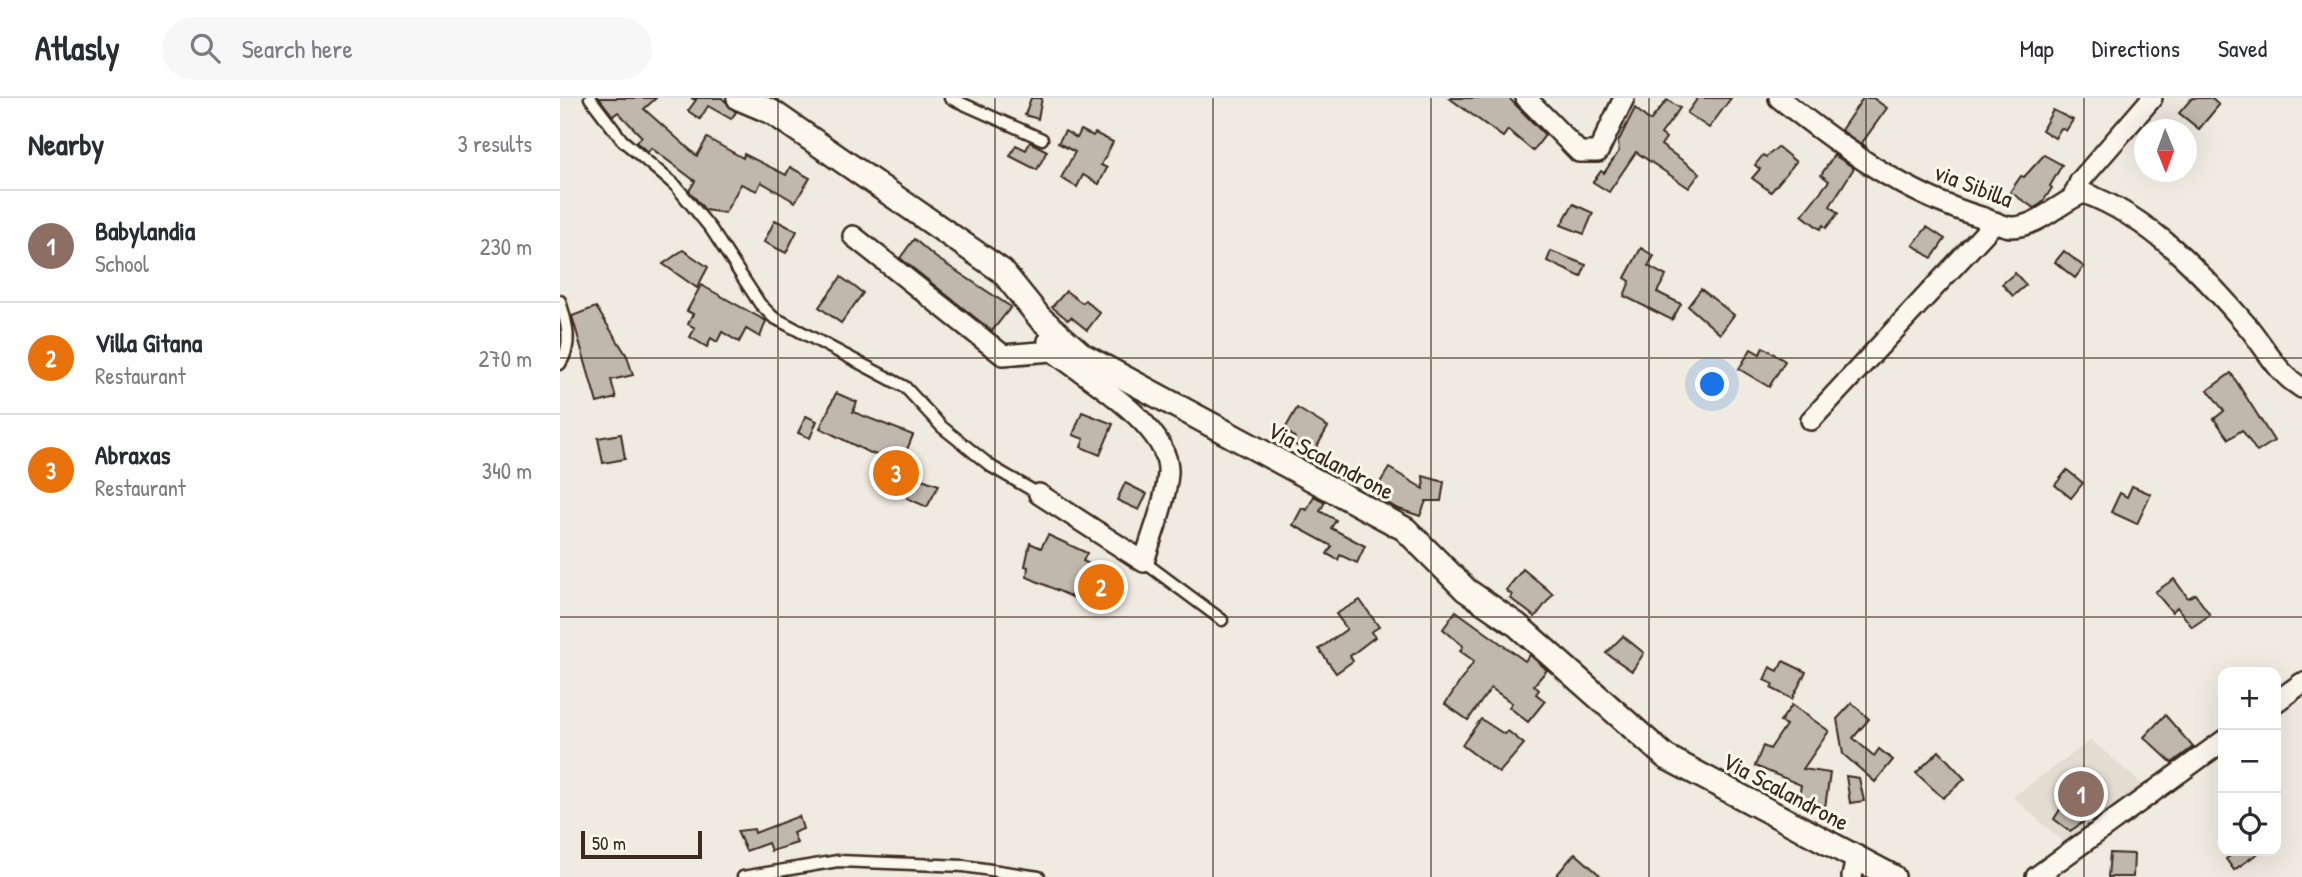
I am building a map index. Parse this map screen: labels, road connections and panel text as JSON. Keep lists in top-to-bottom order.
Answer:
{
  "streets": {
    "street": ["via Sibilla", "Via Scalandrone"]
  },
  "scale_bar": "50 m",
  "north": "bottom",
  "page": {
    "header": "Atlasly",
    "search": "Search here",
    "nav": ["Map", "Directions", "Saved"],
    "heading": ["Nearby", "3 results"],
    "list": [
      {
        "mark": "1",
        "name": "Babylandia",
        "note": "School",
        "value": "230 m"
      },
      {
        "mark": "2",
        "name": "Villa Gitana",
        "note": "Restaurant",
        "value": "270 m"
      },
      {
        "mark": "3",
        "name": "Abraxas",
        "note": "Restaurant",
        "value": "340 m"
      }
    ],
    "pins": ["3", "2", "1"],
    "map_buttons": ["+", "−"],
    "scale": "50 m"
  }
}
